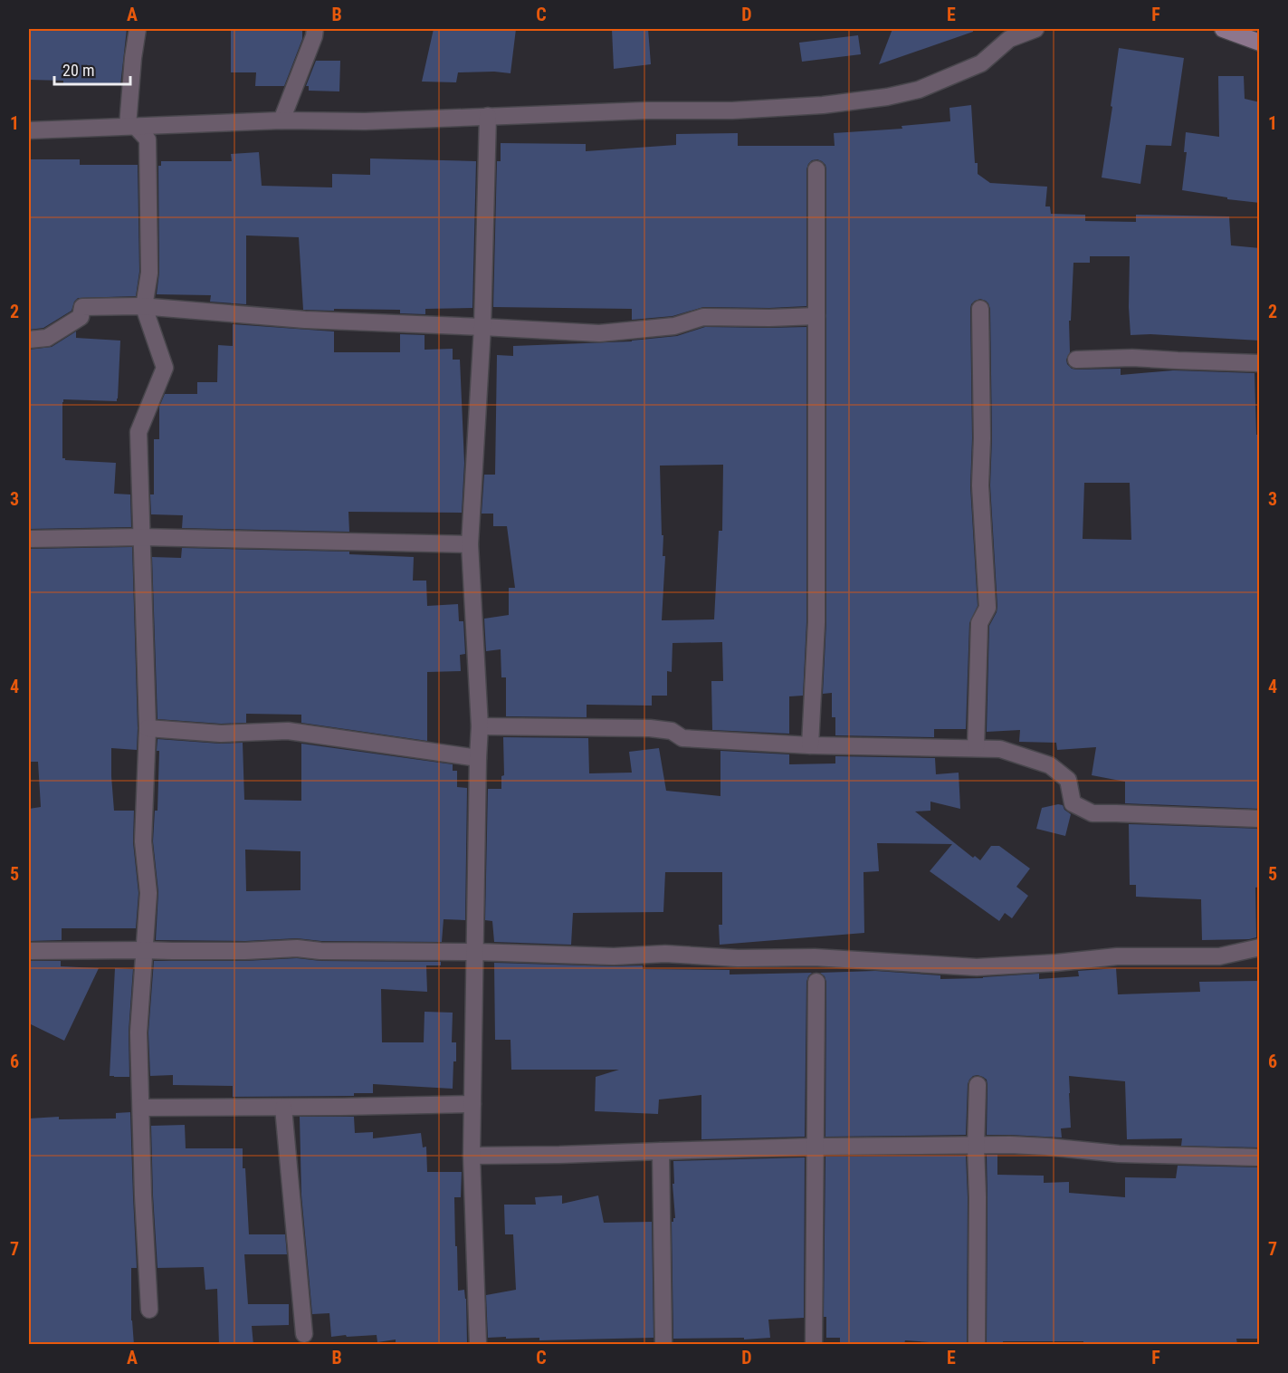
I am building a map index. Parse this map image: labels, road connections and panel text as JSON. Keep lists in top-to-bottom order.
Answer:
{
  "scale_bar": "20 m",
  "grid": {
    "columns": [
      "A",
      "B",
      "C",
      "D",
      "E",
      "F"
    ],
    "rows": [
      "1",
      "2",
      "3",
      "4",
      "5",
      "6",
      "7"
    ]
  }
}
